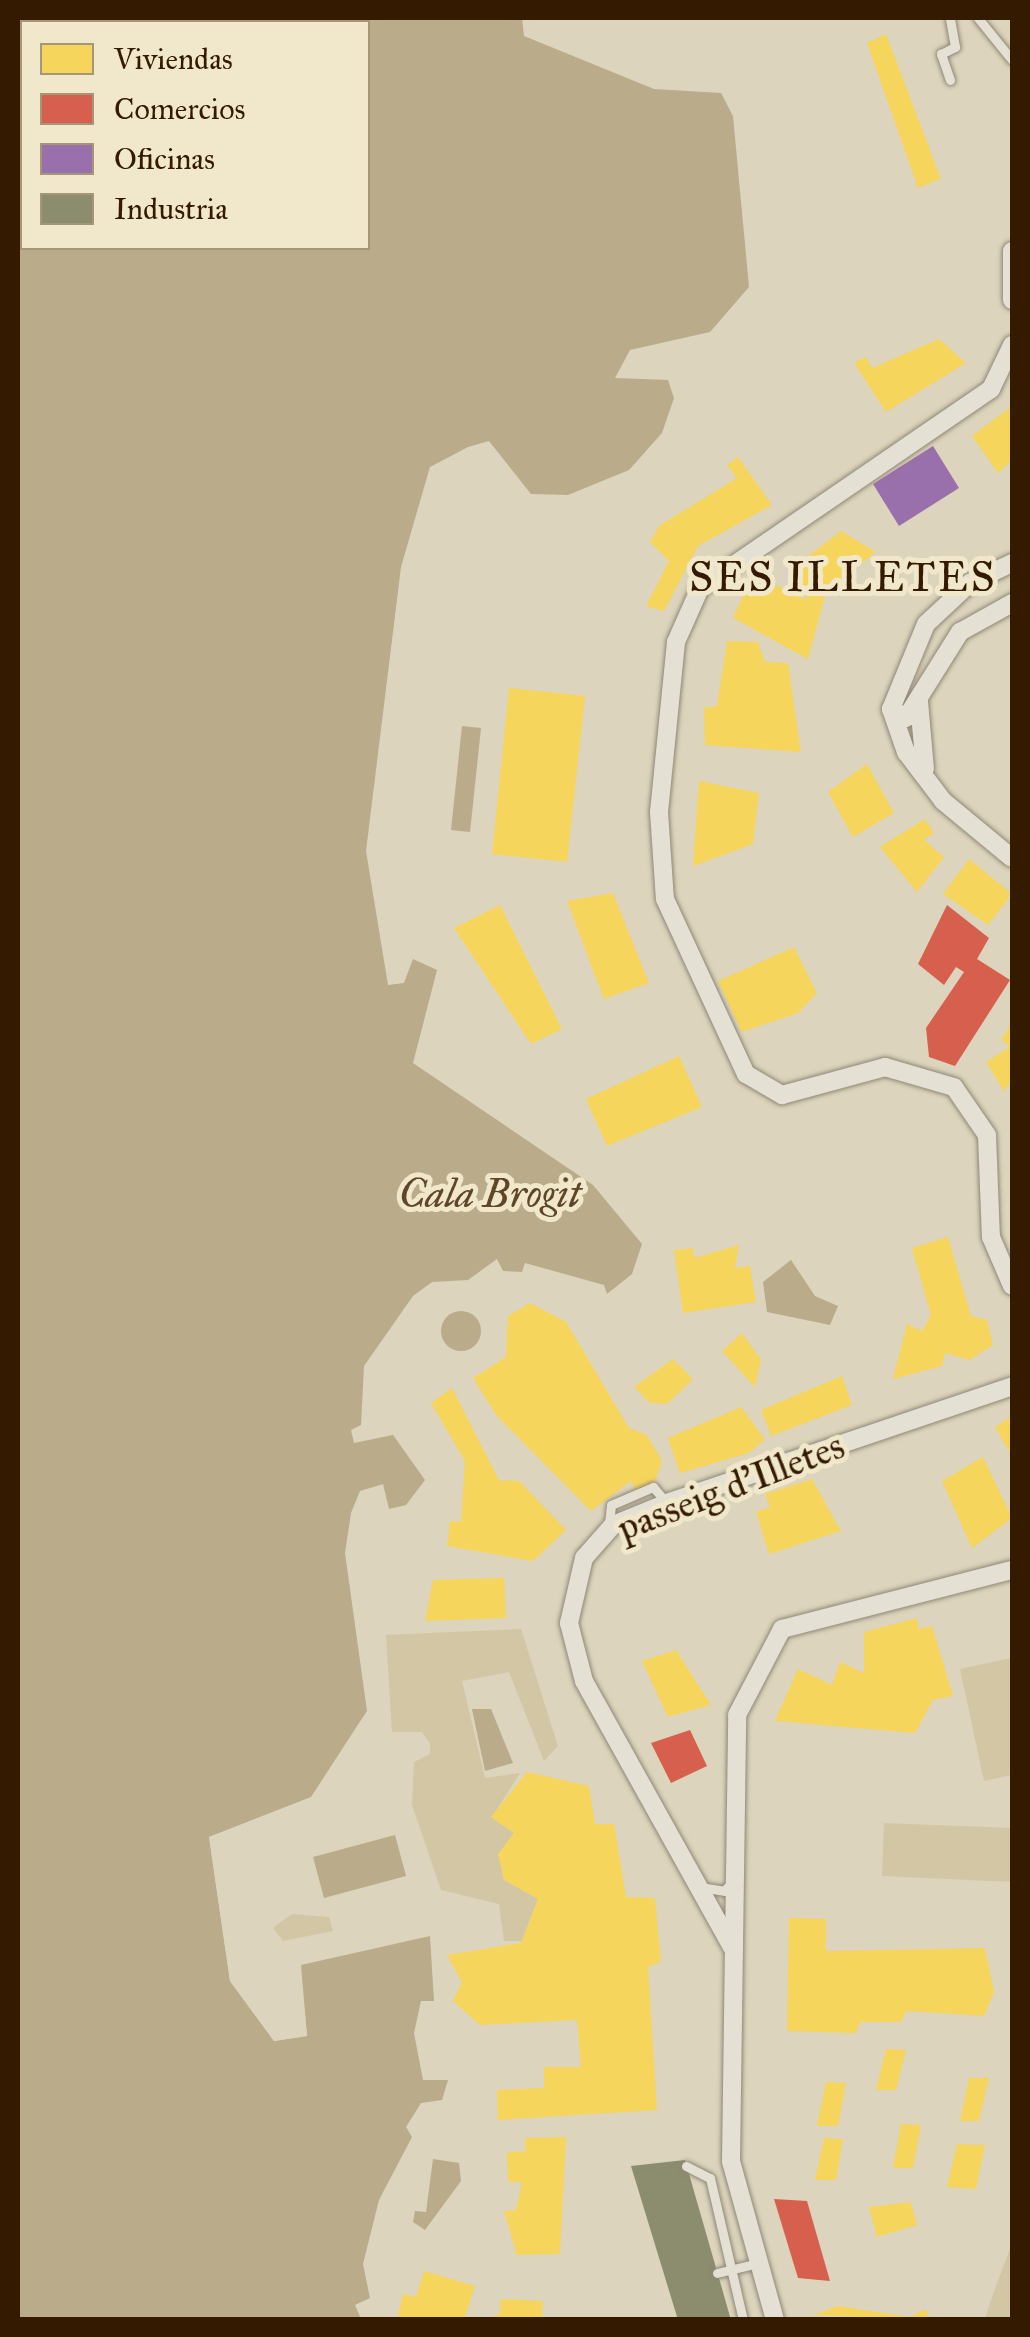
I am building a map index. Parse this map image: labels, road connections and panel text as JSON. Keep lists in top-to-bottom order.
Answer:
{
  "streets": {
    "street": ["passeig d'Illetes"]
  },
  "districts": ["SES ILLETES"],
  "water": ["Cala Brogit"],
  "legend": [
    "Viviendas",
    "Comercios",
    "Oficinas",
    "Industria"
  ]
}
